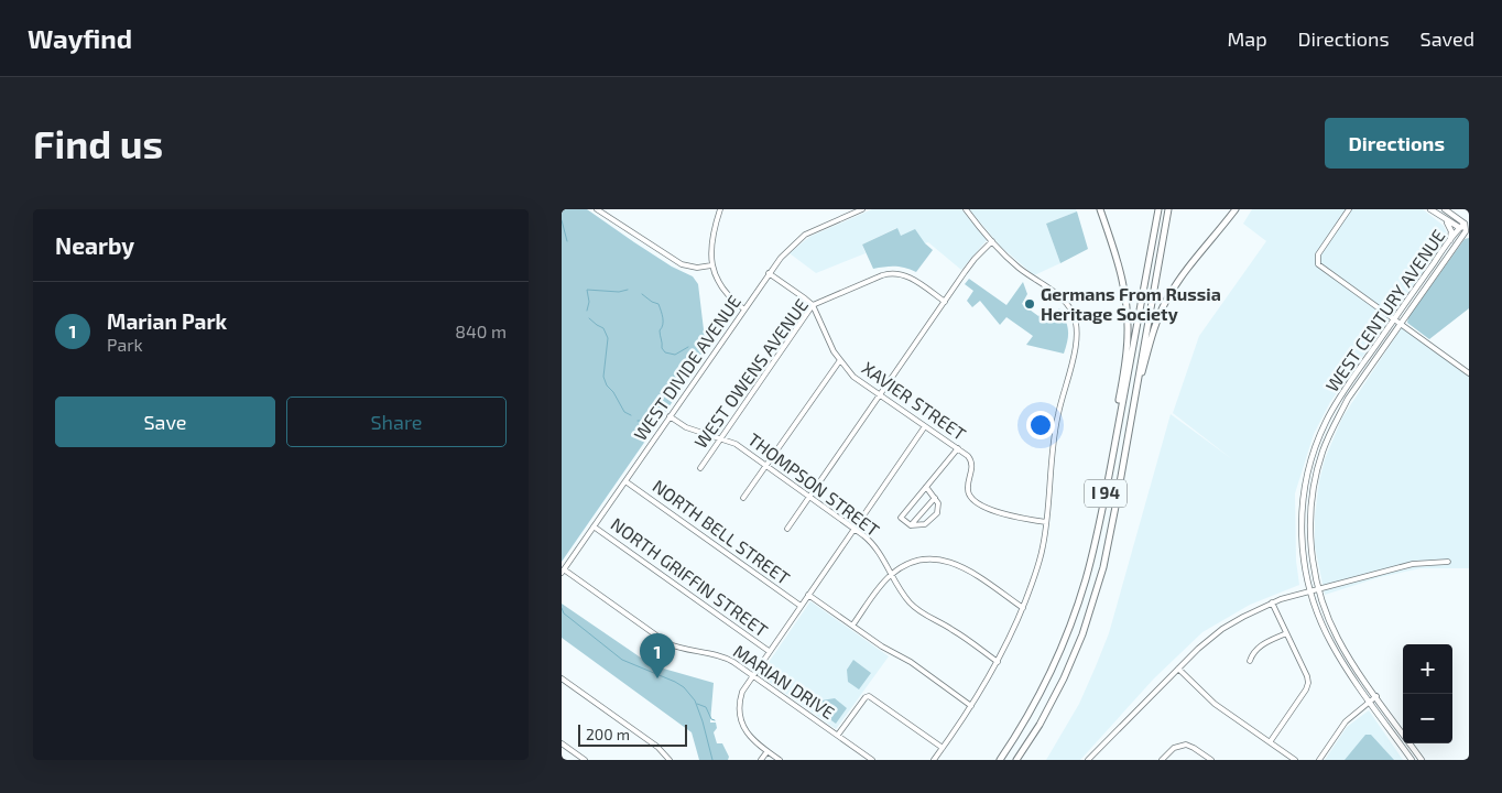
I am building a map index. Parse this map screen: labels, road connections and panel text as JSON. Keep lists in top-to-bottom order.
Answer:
{
  "streets": {
    "highway": ["I 94"],
    "main road": ["WEST CENTURY AVENUE"],
    "street": [
      "WEST DIVIDE AVENUE",
      "WEST OWENS AVENUE",
      "XAVIER STREET",
      "THOMPSON STREET",
      "NORTH BELL STREET",
      "NORTH GRIFFIN STREET",
      "MARIAN DRIVE"
    ]
  },
  "crossings": [
    ["WEST DIVIDE AVENUE", "XAVIER STREET"],
    ["WEST DIVIDE AVENUE", "THOMPSON STREET"],
    ["WEST DIVIDE AVENUE", "NORTH BELL STREET"],
    ["WEST DIVIDE AVENUE", "NORTH GRIFFIN STREET"],
    ["WEST DIVIDE AVENUE", "MARIAN DRIVE"],
    ["WEST OWENS AVENUE", "XAVIER STREET"],
    ["WEST OWENS AVENUE", "THOMPSON STREET"]
  ],
  "places": ["Germans From Russia Heritage Society"],
  "scale_bar": "200 m",
  "page": {
    "header": "Wayfind",
    "nav": ["Map", "Directions", "Saved"],
    "buttons": [
      "Directions",
      ["Save", "Share"]
    ],
    "title": "Find us",
    "heading": "Nearby",
    "list": [
      {
        "mark": "1",
        "name": "Marian Park",
        "note": "Park",
        "value": "840 m"
      }
    ],
    "pins": "1",
    "map_buttons": ["+", "−"],
    "scale": "200 m"
  }
}
